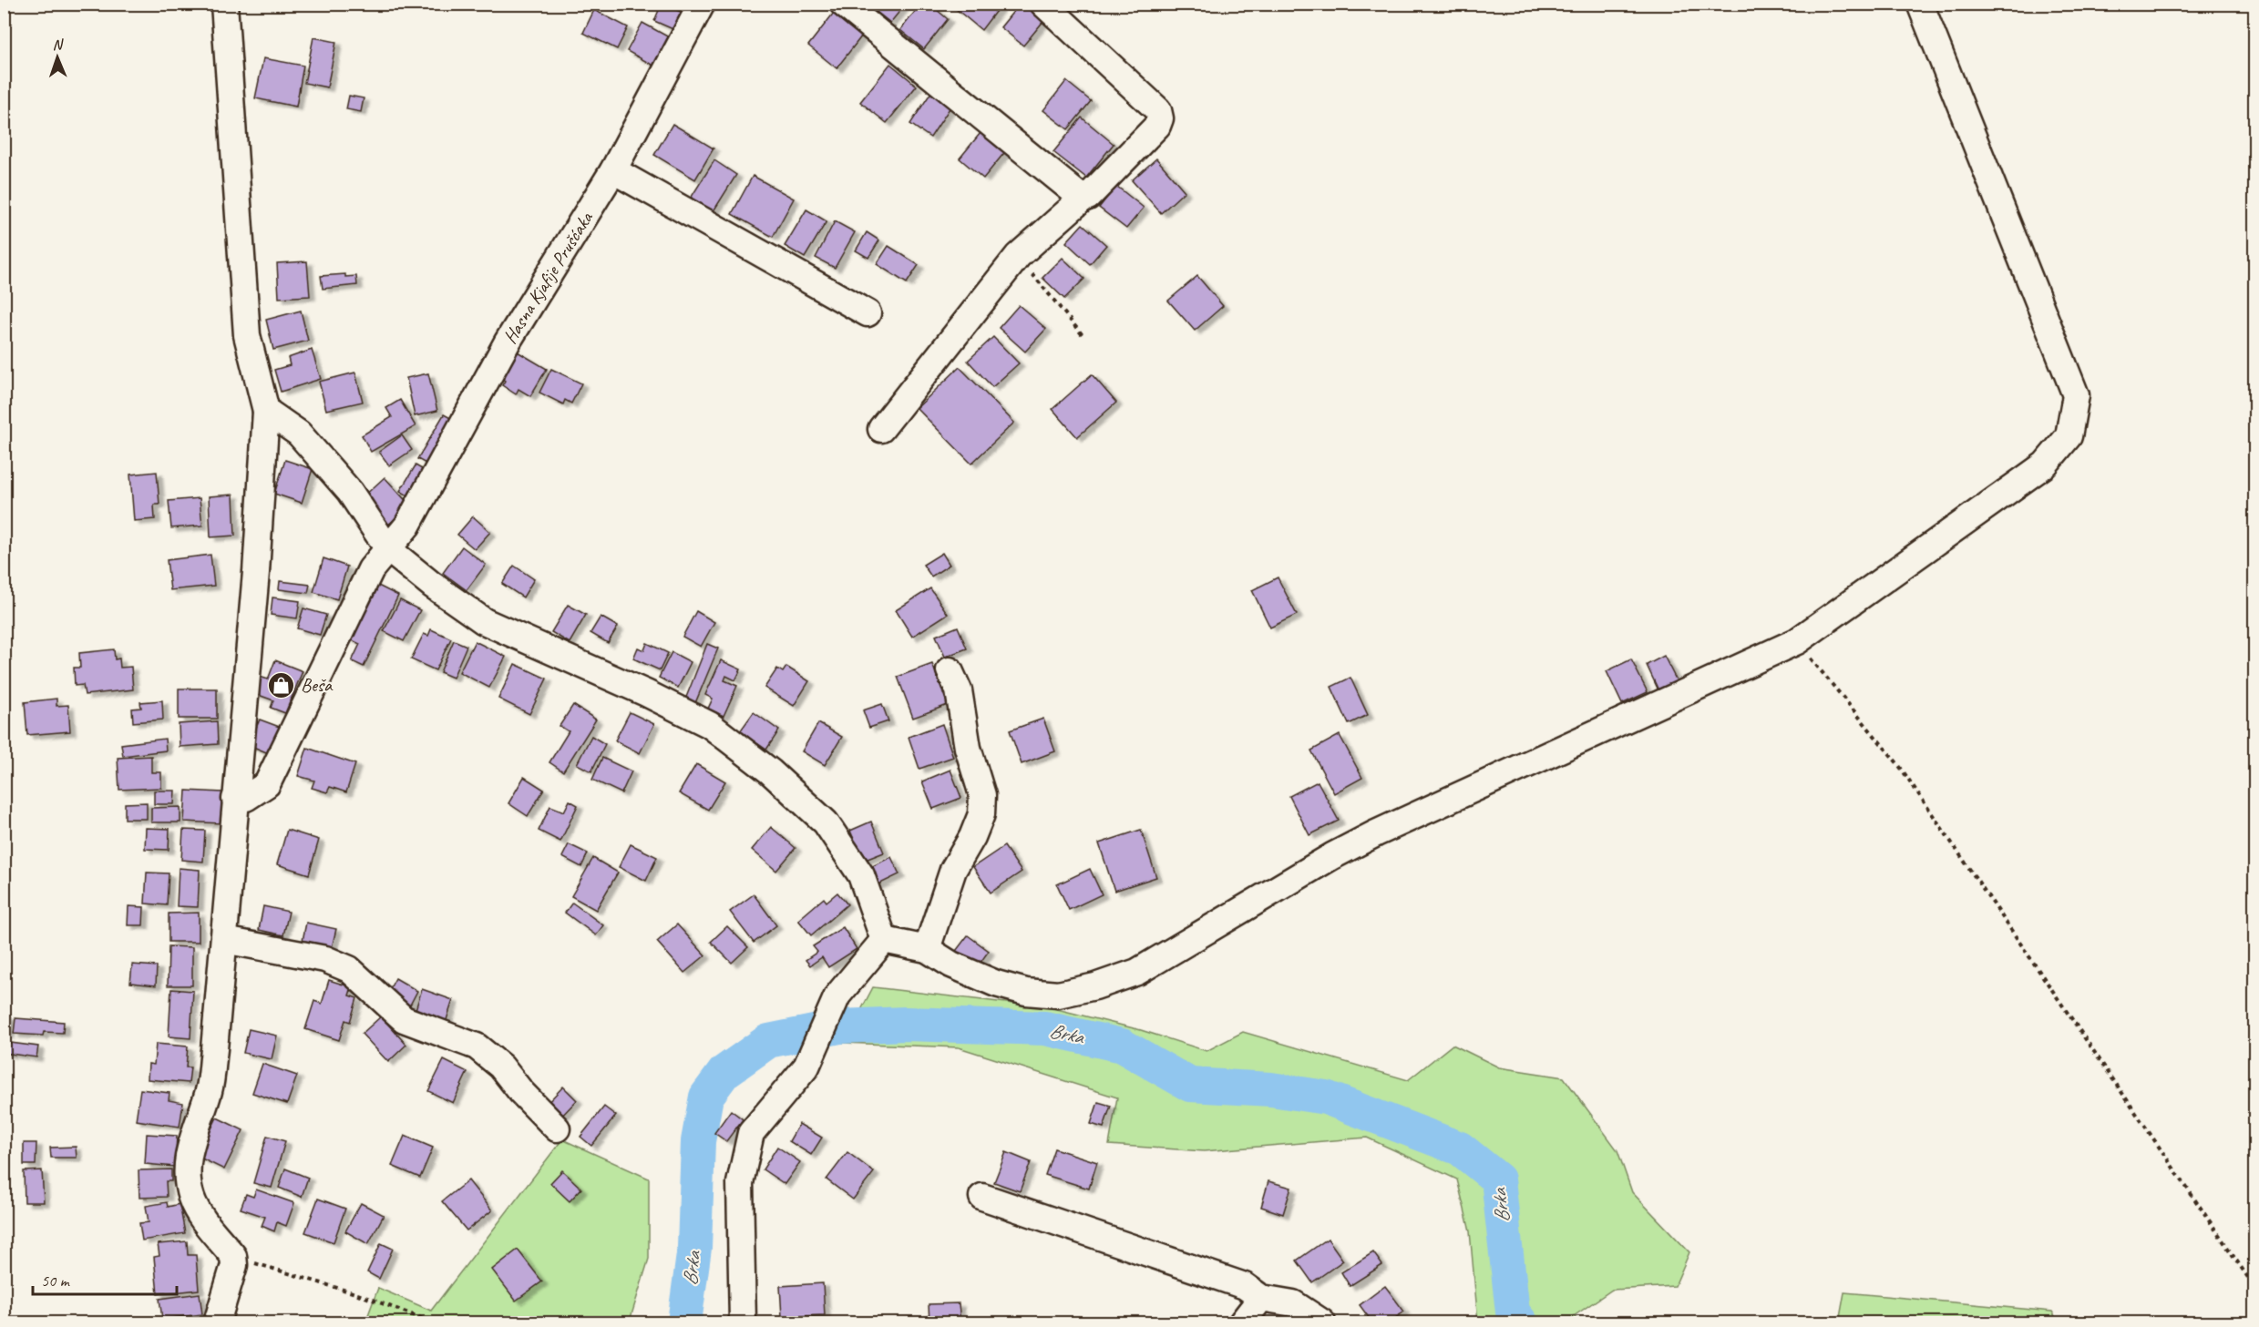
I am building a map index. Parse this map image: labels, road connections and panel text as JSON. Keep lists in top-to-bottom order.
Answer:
{
  "streets": {
    "street": ["Hasna Kjafije Prušćaka"]
  },
  "water": ["Brka"],
  "places": {
    "shop": ["Beša"]
  },
  "scale_bar": "50 m",
  "north": "top"
}
